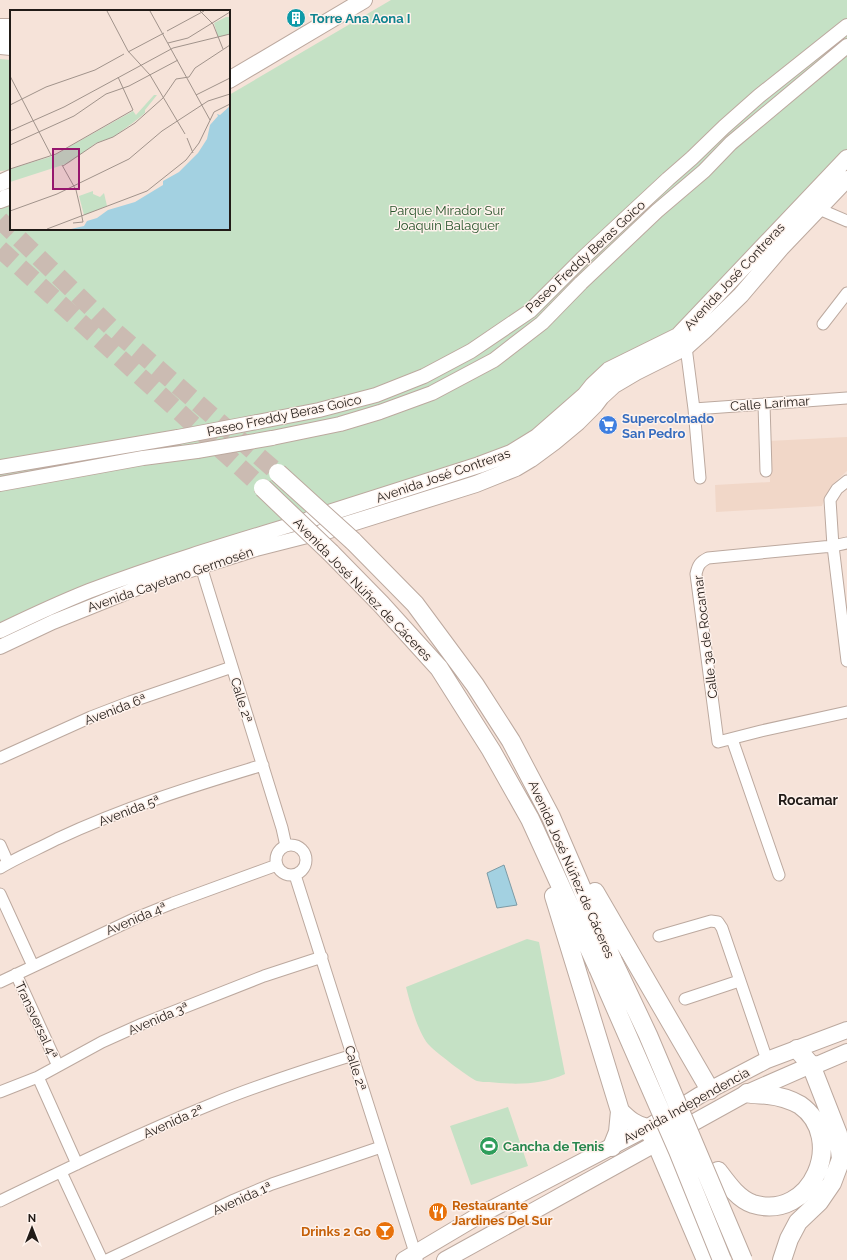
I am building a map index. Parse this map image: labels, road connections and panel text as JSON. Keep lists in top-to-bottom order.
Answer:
{
  "streets": {
    "main road": ["Avenida José Contreras", "Avenida José Núñez de Cáceres", "Avenida Independencia"],
    "street": [
      "Paseo Freddy Beras Goico",
      "Calle Larimar",
      "Avenida Cayetano Germosén",
      "Calle 3a de Rocamar",
      "Calle 2ª",
      "Avenida 6ª",
      "Avenida 5ª",
      "Avenida 4ª",
      "Avenida 3ª",
      "Transversal 4ª",
      "Avenida 2ª",
      "Avenida 1ª"
    ]
  },
  "crossings": [
    ["Avenida José Contreras", "Avenida Cayetano Germosén"],
    ["Avenida Cayetano Germosén", "Calle 2ª"],
    ["Calle 2ª", "Avenida 6ª"],
    ["Calle 2ª", "Avenida 5ª"],
    ["Calle 2ª", "Avenida 4ª"],
    ["Calle 2ª", "Avenida 3ª"],
    ["Calle 2ª", "Avenida Independencia"],
    ["Calle 2ª", "Avenida 2ª"],
    ["Calle 2ª", "Avenida 1ª"],
    ["Avenida 4ª", "Transversal 4ª"],
    ["Avenida 3ª", "Transversal 4ª"]
  ],
  "districts": ["Rocamar"],
  "parks": ["Parque Mirador Sur Joaquín Balaguer"],
  "places": {
    "building": ["Torre Ana Aona I"],
    "supermarket": ["Supercolmado San Pedro"],
    "sports": ["Cancha de Tenis"],
    "restaurant": ["Restaurante Jardines Del Sur"],
    "bar": ["Drinks 2 Go"]
  },
  "north": "top"
}
